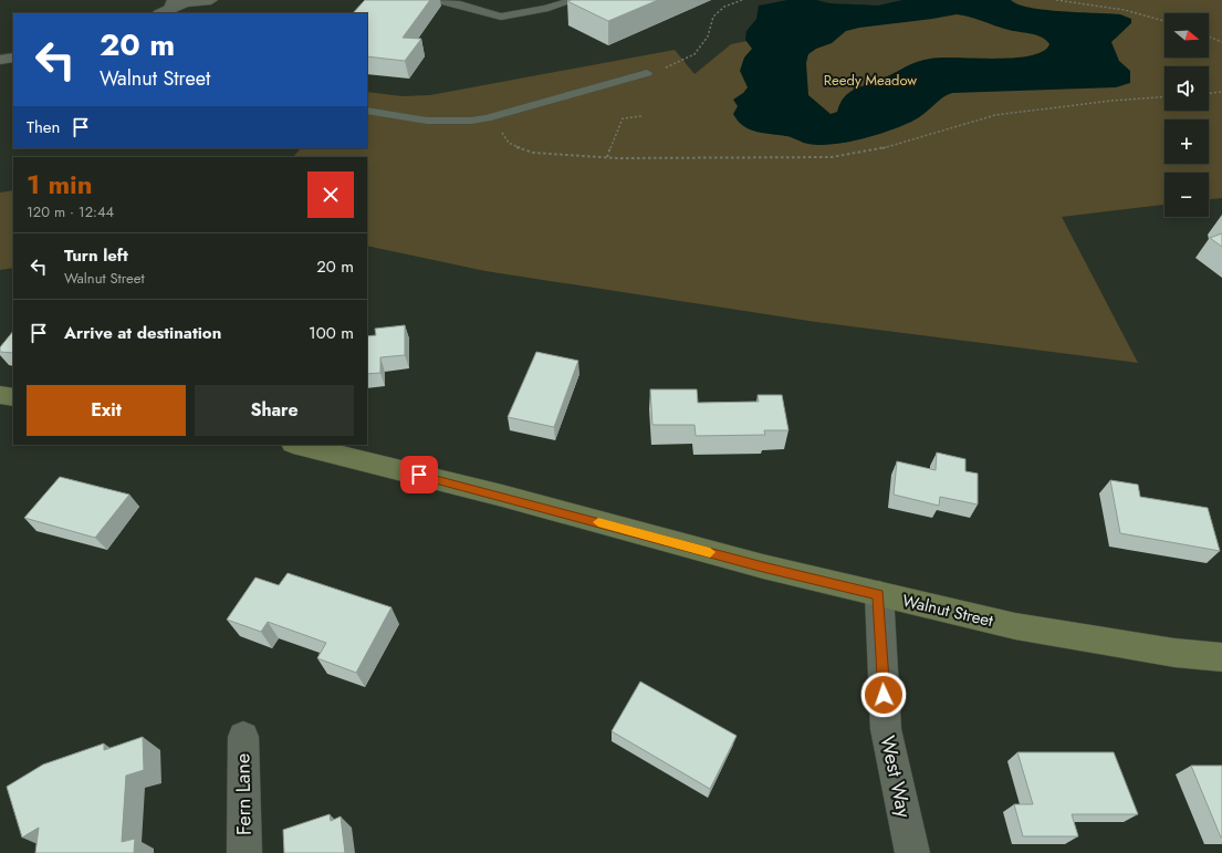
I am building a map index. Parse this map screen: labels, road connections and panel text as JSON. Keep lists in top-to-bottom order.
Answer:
{
  "streets": {
    "main road": ["Walnut Street"],
    "street": ["West Way", "Fern Lane"]
  },
  "crossings": [
    ["Walnut Street", "West Way"]
  ],
  "parks": ["Reedy Meadow"],
  "north": "right",
  "page": {
    "map_buttons": ["+", "−"],
    "turn": ["20 m", "Walnut Street"],
    "then": "Then",
    "heading": ["1 min", "120 m · 12:44"],
    "list": [
      {
        "name": "Turn left",
        "note": "Walnut Street",
        "value": "20 m"
      },
      {
        "name": "Arrive at destination",
        "value": "100 m"
      }
    ],
    "buttons": ["Exit", "Share"]
  }
}
